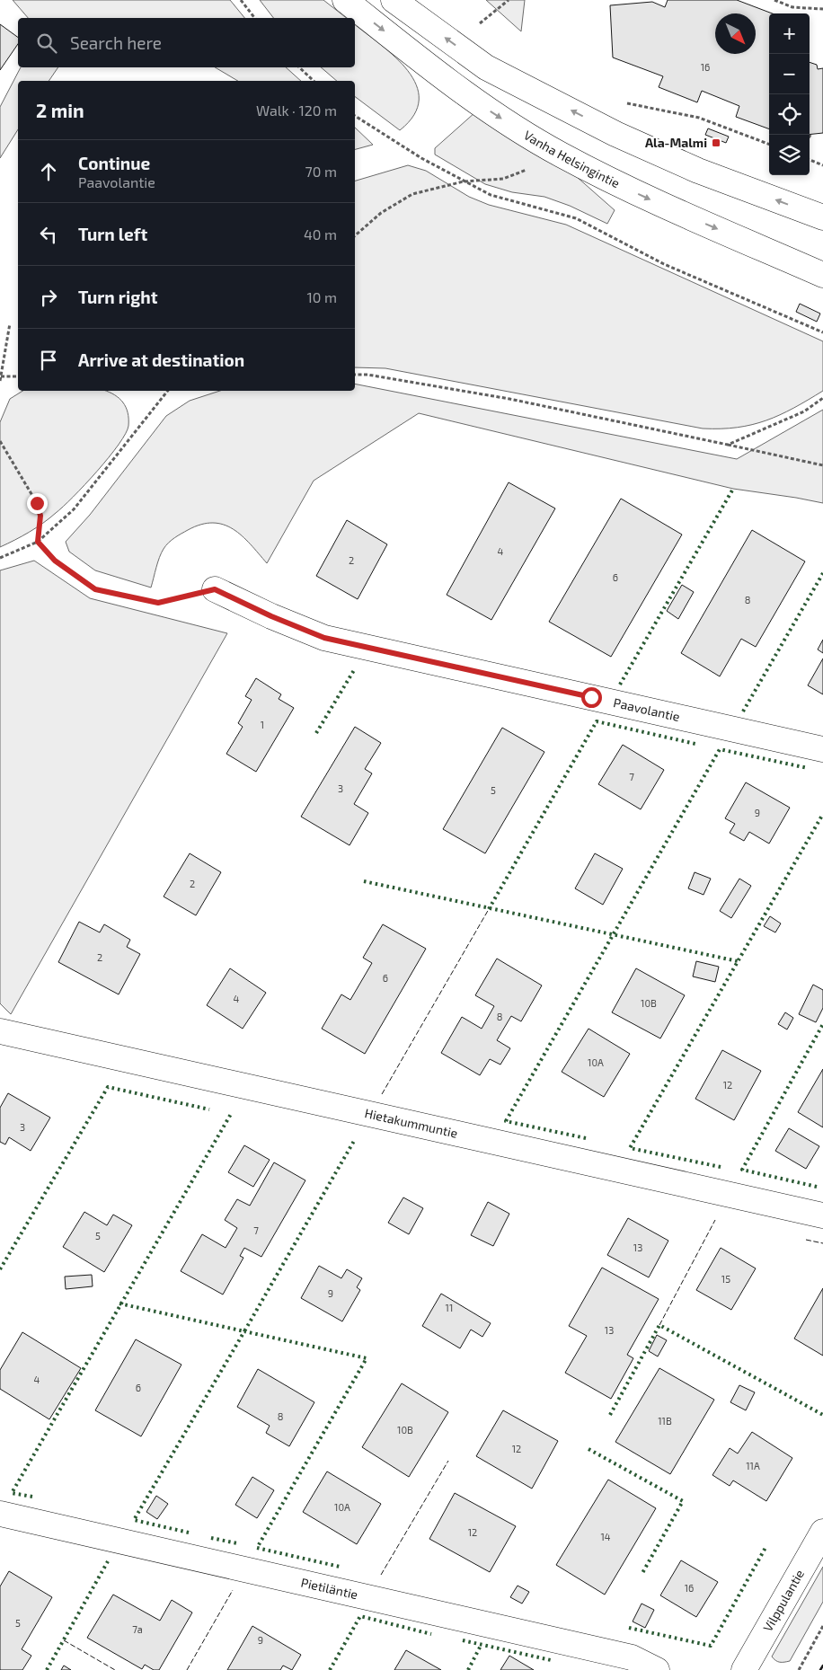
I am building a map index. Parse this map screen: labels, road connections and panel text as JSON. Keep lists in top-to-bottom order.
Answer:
{
  "streets": {
    "street": [
      "Vanha Helsingintie",
      "Paavolantie",
      "Hietakummuntie",
      "Pietiläntie",
      "Vilppulantie"
    ]
  },
  "places": {
    "transit": ["Ala-Malmi"]
  },
  "house_numbers": [
    "16",
    "4",
    "2",
    "6",
    "8",
    "1",
    "7",
    "3",
    "5",
    "9",
    "2",
    "2",
    "6",
    "4",
    "10B",
    "8",
    "10A",
    "12",
    "3",
    "7",
    "5",
    "13",
    "15",
    "9",
    "11",
    "13",
    "4",
    "6",
    "8",
    "11B",
    "10B",
    "12",
    "11A",
    "10A",
    "12",
    "14",
    "16",
    "5",
    "7a",
    "9"
  ],
  "north": "bottom right",
  "page": {
    "map_buttons": ["+", "−"],
    "search": "Search here",
    "heading": ["2 min", "Walk · 120 m"],
    "list": [
      ["Continue", "Paavolantie", "70 m"],
      ["Turn left", "40 m"],
      ["Turn right", "10 m"],
      "Arrive at destination"
    ]
  }
}
